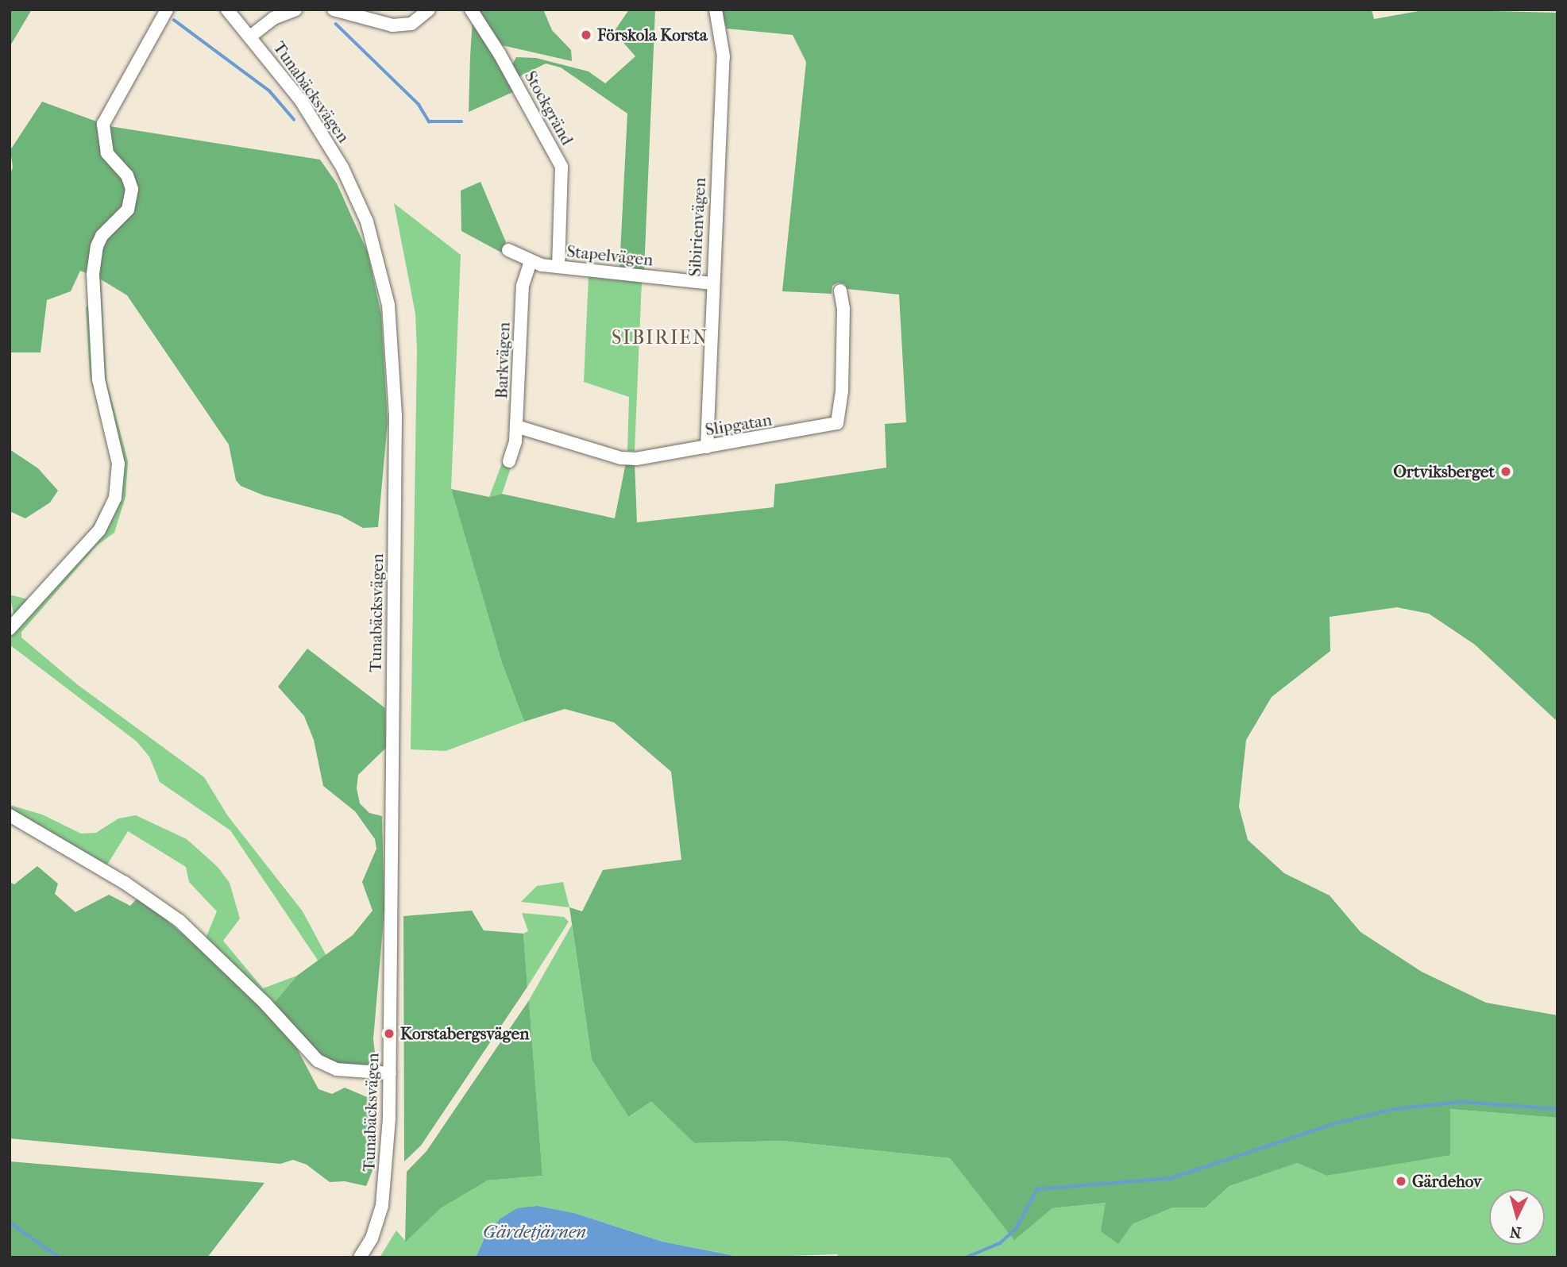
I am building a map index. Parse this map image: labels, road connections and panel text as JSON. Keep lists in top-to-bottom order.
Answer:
{
  "streets": {
    "street": [
      "Tunabäcksvägen",
      "Stockgränd",
      "Sibirienvägen",
      "Stapelvägen",
      "Barkvägen",
      "Slipgatan"
    ]
  },
  "crossings": [
    ["Stockgränd", "Stapelvägen"],
    ["Sibirienvägen", "Stapelvägen"],
    ["Sibirienvägen", "Slipgatan"],
    ["Stapelvägen", "Barkvägen"],
    ["Barkvägen", "Slipgatan"]
  ],
  "districts": ["SIBIRIEN"],
  "water": ["Gärdetjärnen"],
  "places": [
    "Förskola Korsta",
    "Ortviksberget",
    "Korstabergsvägen",
    "Gärdehov"
  ],
  "north": "bottom"
}
